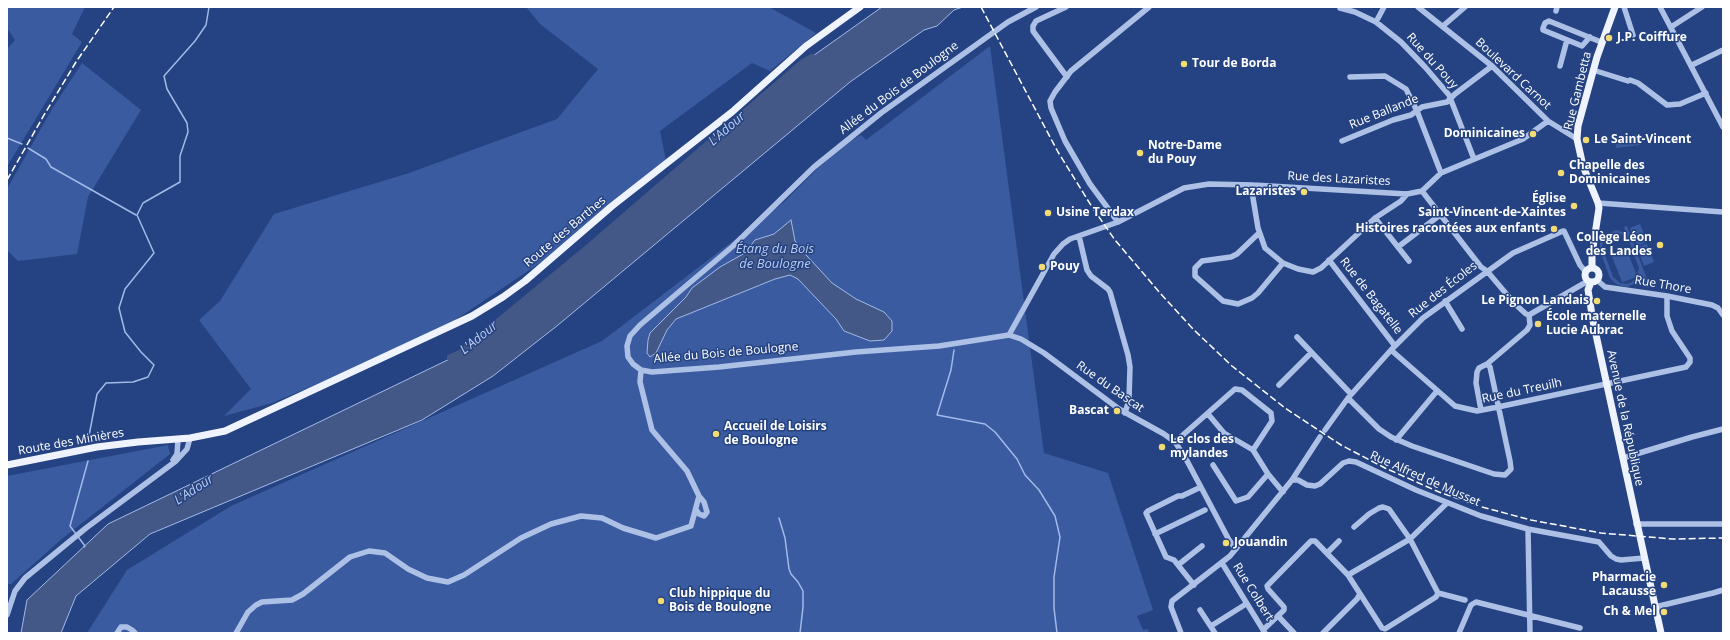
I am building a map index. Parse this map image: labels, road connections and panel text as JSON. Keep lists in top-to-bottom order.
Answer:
{
  "streets": {
    "main road": [
      "Rue Gambetta",
      "Route des Barthes",
      "Avenue de la République",
      "Route des Minières"
    ],
    "street": [
      "Rue du Pouy",
      "Boulevard Carnot",
      "Allée du Bois de Boulogne",
      "Rue Ballande",
      "Rue des Lazaristes",
      "Rue Thore",
      "Rue des Écoles",
      "Rue de Bagatelle",
      "Rue du Bascat",
      "Rue du Treuilh",
      "Rue Alfred de Musset",
      "Rue Colbert"
    ]
  },
  "crossings": [
    ["Rue du Pouy", "Rue Ballande"],
    ["Boulevard Carnot", "Rue Gambetta"],
    ["Boulevard Carnot", "Rue Ballande"],
    ["Allée du Bois de Boulogne", "Rue du Bascat"],
    ["Route des Barthes", "Route des Minières"],
    ["Rue Thore", "Rue du Treuilh"],
    ["Rue Thore", "Avenue de la République"],
    ["Rue des Écoles", "Rue de Bagatelle"],
    ["Rue des Écoles", "Rue du Treuilh"],
    ["Rue de Bagatelle", "Rue du Treuilh"],
    ["Rue du Treuilh", "Avenue de la République"],
    ["Avenue de la République", "Rue Alfred de Musset"]
  ],
  "water": ["L'Adour", "Étang du Bois de Boulogne"],
  "places": [
    "J.P. Coiffure",
    "Tour de Borda",
    "Dominicaines",
    "Le Saint-Vincent",
    "Notre-Dame du Pouy",
    "Chapelle des Dominicaines",
    "Lazaristes",
    "Église Saint-Vincent-de-Xaintes",
    "Usine Terdax",
    "Histoires racontées aux enfants",
    "Collège Léon des Landes",
    "Pouy",
    "Le Pignon Landais",
    "École maternelle Lucie Aubrac",
    "Bascat",
    "Accueil de Loisirs de Boulogne",
    "Le clos des mylandes",
    "Jouandin",
    "Pharmacie Lacausse",
    "Club hippique du Bois de Boulogne",
    "Ch & Mel"
  ]
}
